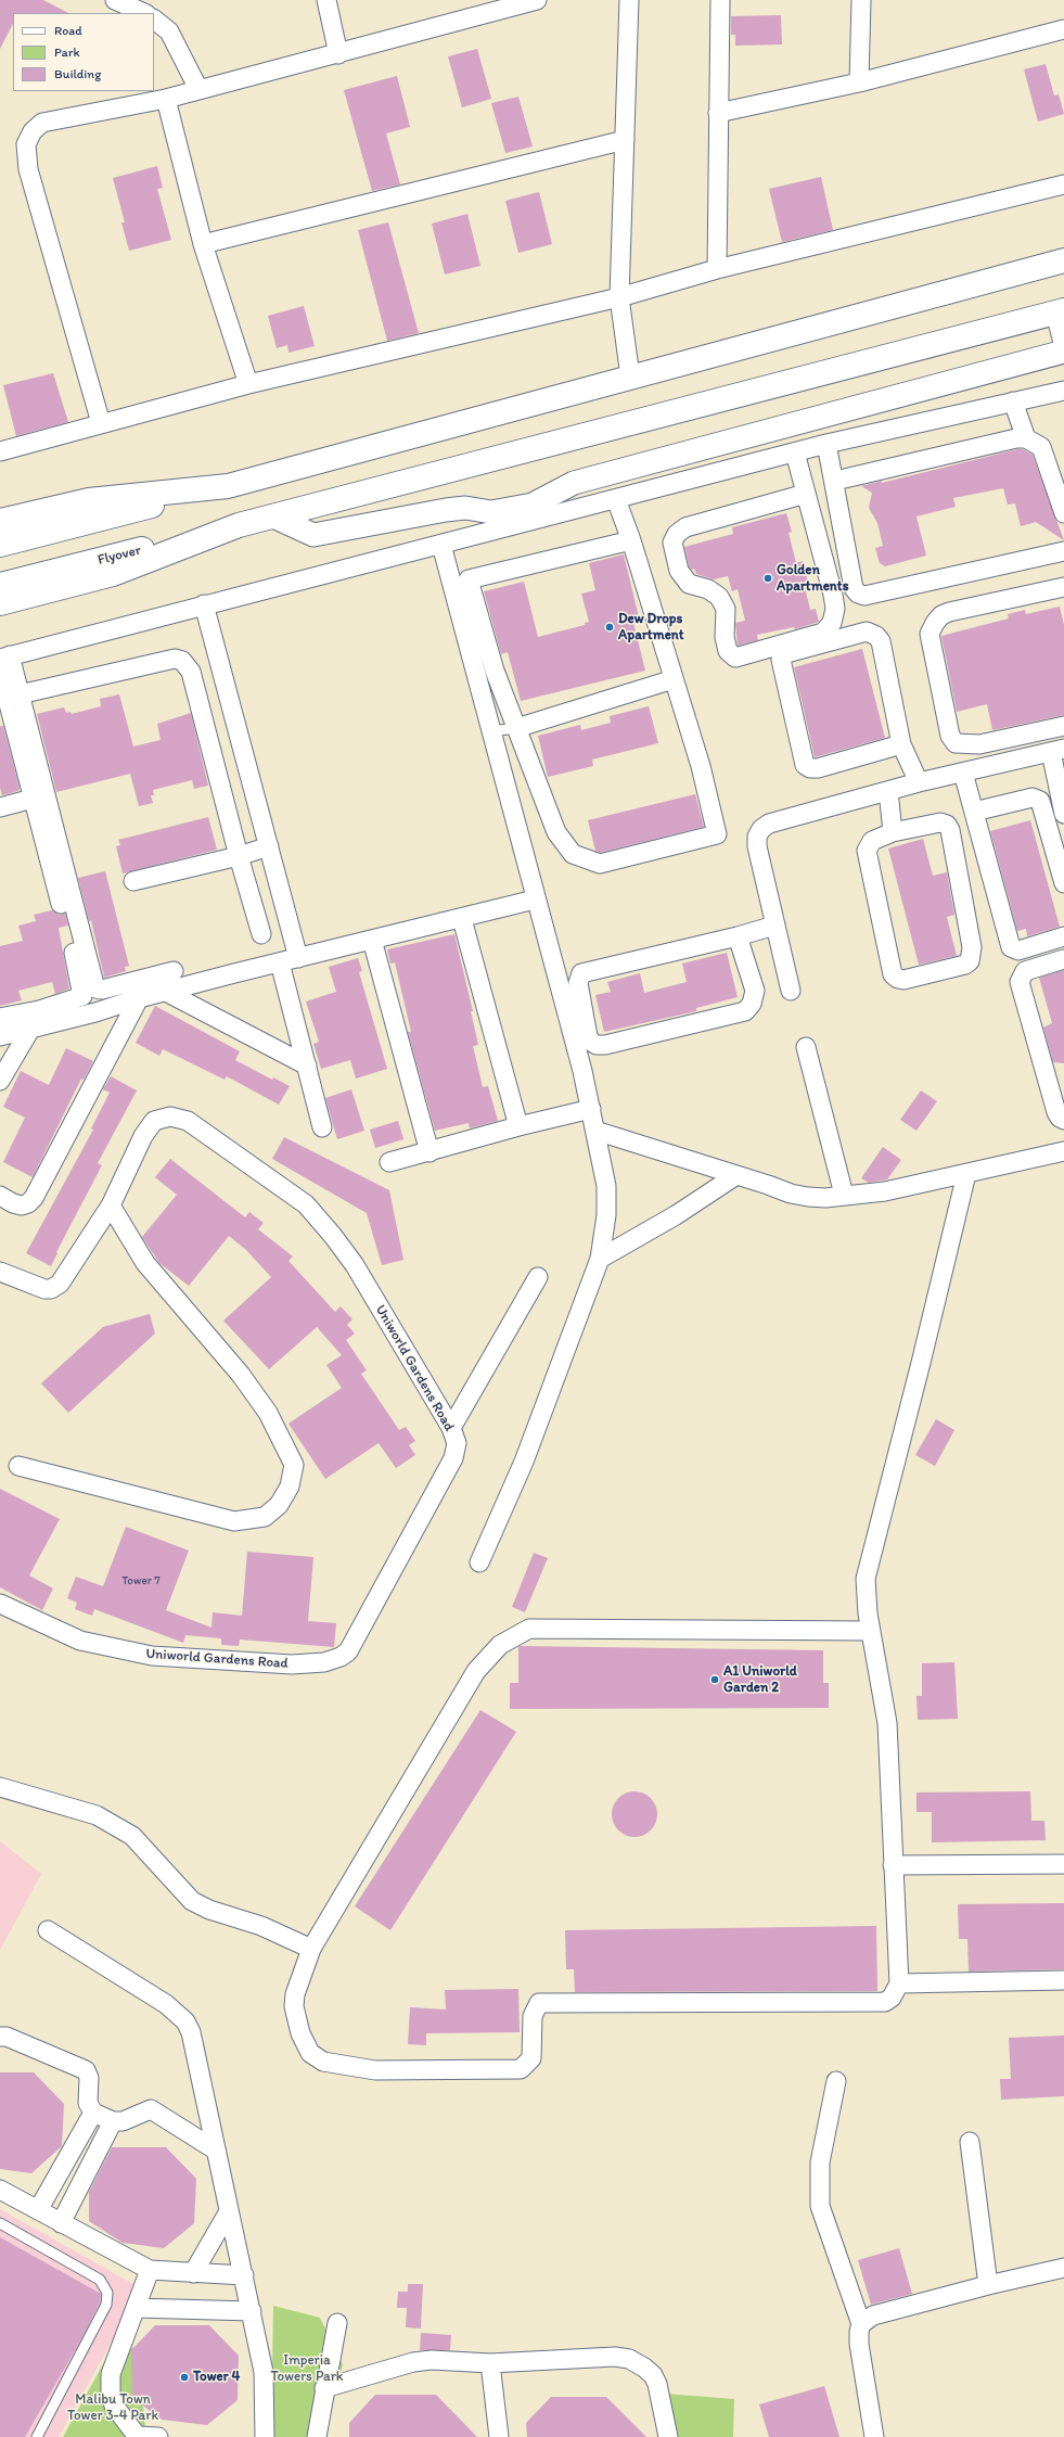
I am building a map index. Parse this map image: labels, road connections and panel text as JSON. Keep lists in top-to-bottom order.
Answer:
{
  "streets": {
    "main road": ["Flyover"],
    "street": ["Uniworld Gardens Road"]
  },
  "parks": ["Imperia Towers Park", "Malibu Town Tower 3-4 Park"],
  "places": [
    "Golden Apartments",
    "Dew Drops Apartment",
    "A1 Uniworld Garden 2",
    "Tower 4"
  ],
  "house_numbers": ["Tower 7"],
  "legend": ["Road", "Park", "Building"]
}
